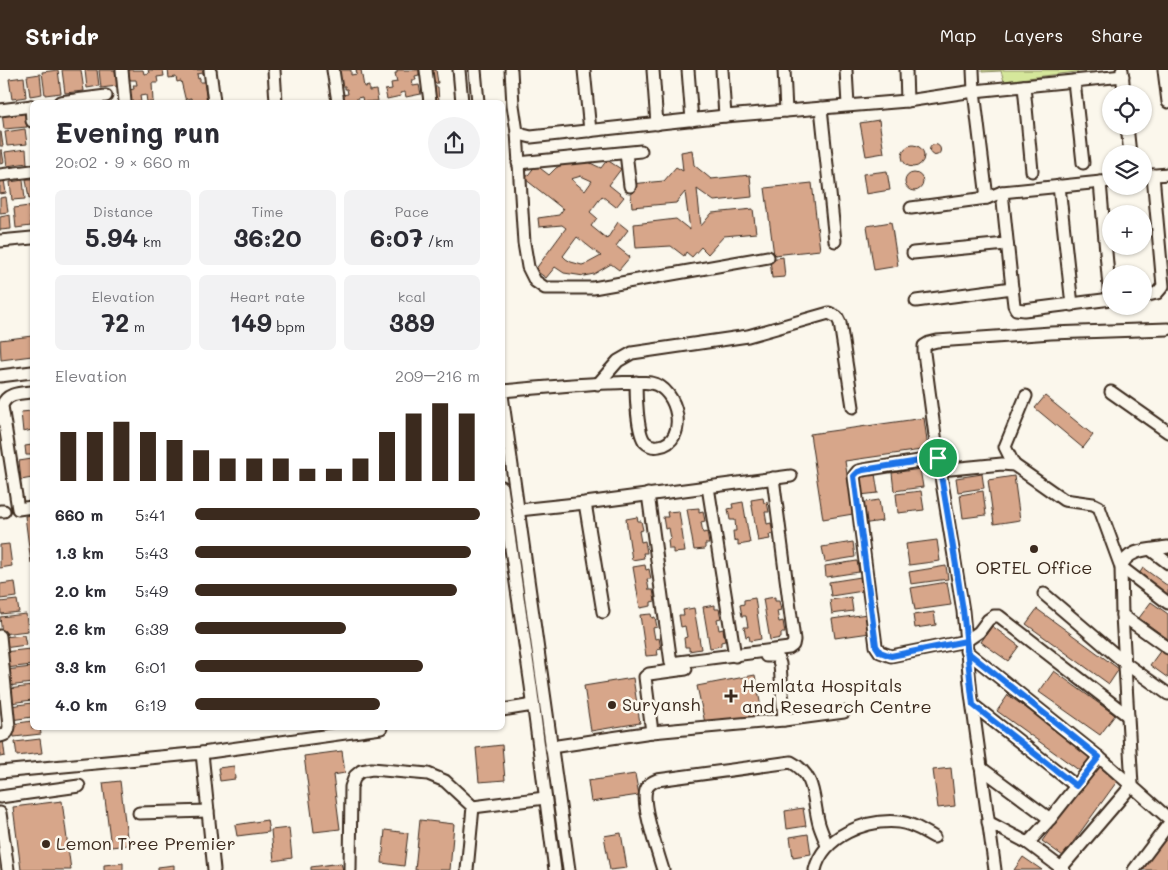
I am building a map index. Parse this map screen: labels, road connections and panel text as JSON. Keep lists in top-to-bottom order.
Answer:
{
  "places": {
    "other": ["ORTEL Office", "Suryansh", "Lemon Tree Premier"],
    "health": ["Hemlata Hospitals and Research Centre"]
  },
  "page": {
    "header": "Stridr",
    "nav": ["Map", "Layers", "Share"],
    "map_buttons": ["+", "−"],
    "heading": ["Evening run", "20:02 · 9 × 660 m"],
    "stats": [
      ["Distance", "5.94 km"],
      ["Time", "36:20"],
      ["Pace", "6:07 /km"],
      ["Elevation", "72 m"],
      ["Heart rate", "149 bpm"],
      ["kcal", "389"]
    ],
    "chart": ["Elevation", "209–216 m"],
    "list": [
      {
        "name": "660 m",
        "note": "5:41"
      },
      {
        "name": "1.3 km",
        "note": "5:43"
      },
      {
        "name": "2.0 km",
        "note": "5:49"
      },
      {
        "name": "2.6 km",
        "note": "6:39"
      },
      {
        "name": "3.3 km",
        "note": "6:01"
      },
      {
        "name": "4.0 km",
        "note": "6:19"
      }
    ]
  }
}
